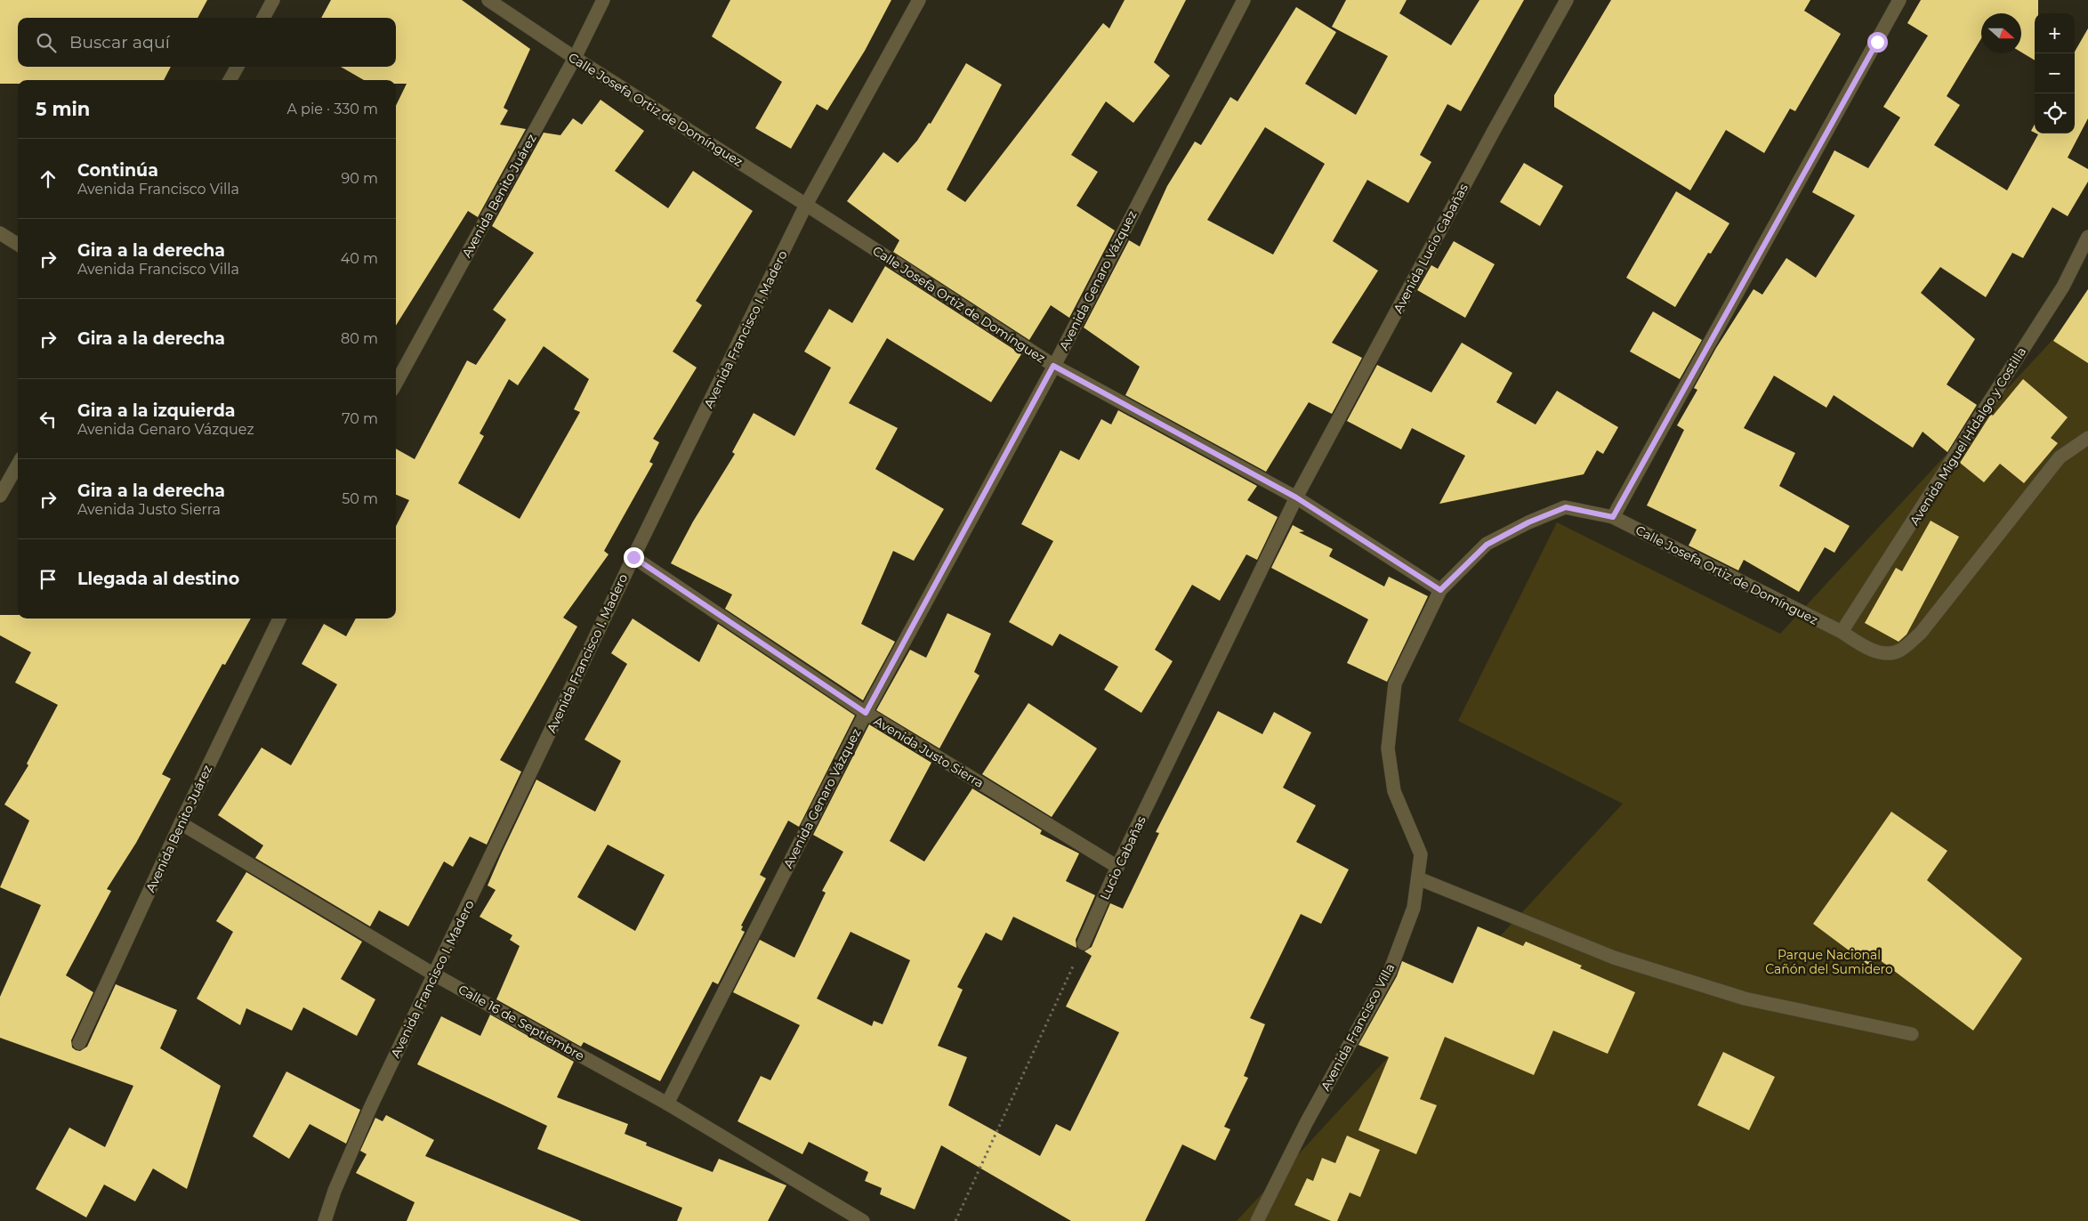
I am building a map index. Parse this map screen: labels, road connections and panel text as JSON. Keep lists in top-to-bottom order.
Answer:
{
  "streets": {
    "street": [
      "Calle Josefa Ortiz de Domínguez",
      "Avenida Benito Juárez",
      "Avenida Lucio Cabañas",
      "Avenida Genaro Vázquez",
      "Avenida Francisco I. Madero",
      "Avenida Miguel Hidalgo y Costilla",
      "Avenida Justo Sierra",
      "Lucio Cabañas",
      "Calle 16 de Septiembre",
      "Avenida Francisco Villa"
    ]
  },
  "crossings": [
    ["Calle Josefa Ortiz de Domínguez", "Avenida Benito Juárez"],
    ["Calle Josefa Ortiz de Domínguez", "Avenida Lucio Cabañas"],
    ["Calle Josefa Ortiz de Domínguez", "Avenida Genaro Vázquez"],
    ["Calle Josefa Ortiz de Domínguez", "Avenida Francisco I. Madero"],
    ["Calle Josefa Ortiz de Domínguez", "Avenida Miguel Hidalgo y Costilla"],
    ["Calle Josefa Ortiz de Domínguez", "Lucio Cabañas"],
    ["Calle Josefa Ortiz de Domínguez", "Avenida Francisco Villa"],
    ["Avenida Benito Juárez", "Calle 16 de Septiembre"],
    ["Avenida Lucio Cabañas", "Lucio Cabañas"],
    ["Avenida Genaro Vázquez", "Avenida Justo Sierra"],
    ["Avenida Genaro Vázquez", "Calle 16 de Septiembre"],
    ["Avenida Francisco I. Madero", "Avenida Justo Sierra"],
    ["Avenida Francisco I. Madero", "Calle 16 de Septiembre"],
    ["Avenida Justo Sierra", "Lucio Cabañas"]
  ],
  "parks": ["Parque Nacional Cañón del Sumidero"],
  "north": "right",
  "page": {
    "map_buttons": ["+", "−"],
    "search": "Buscar aquí",
    "heading": ["5 min", "A pie · 330 m"],
    "list": [
      ["Continúa", "Avenida Francisco Villa", "90 m"],
      ["Gira a la derecha", "Avenida Francisco Villa", "40 m"],
      ["Gira a la derecha", "80 m"],
      ["Gira a la izquierda", "Avenida Genaro Vázquez", "70 m"],
      ["Gira a la derecha", "Avenida Justo Sierra", "50 m"],
      "Llegada al destino"
    ]
  }
}
